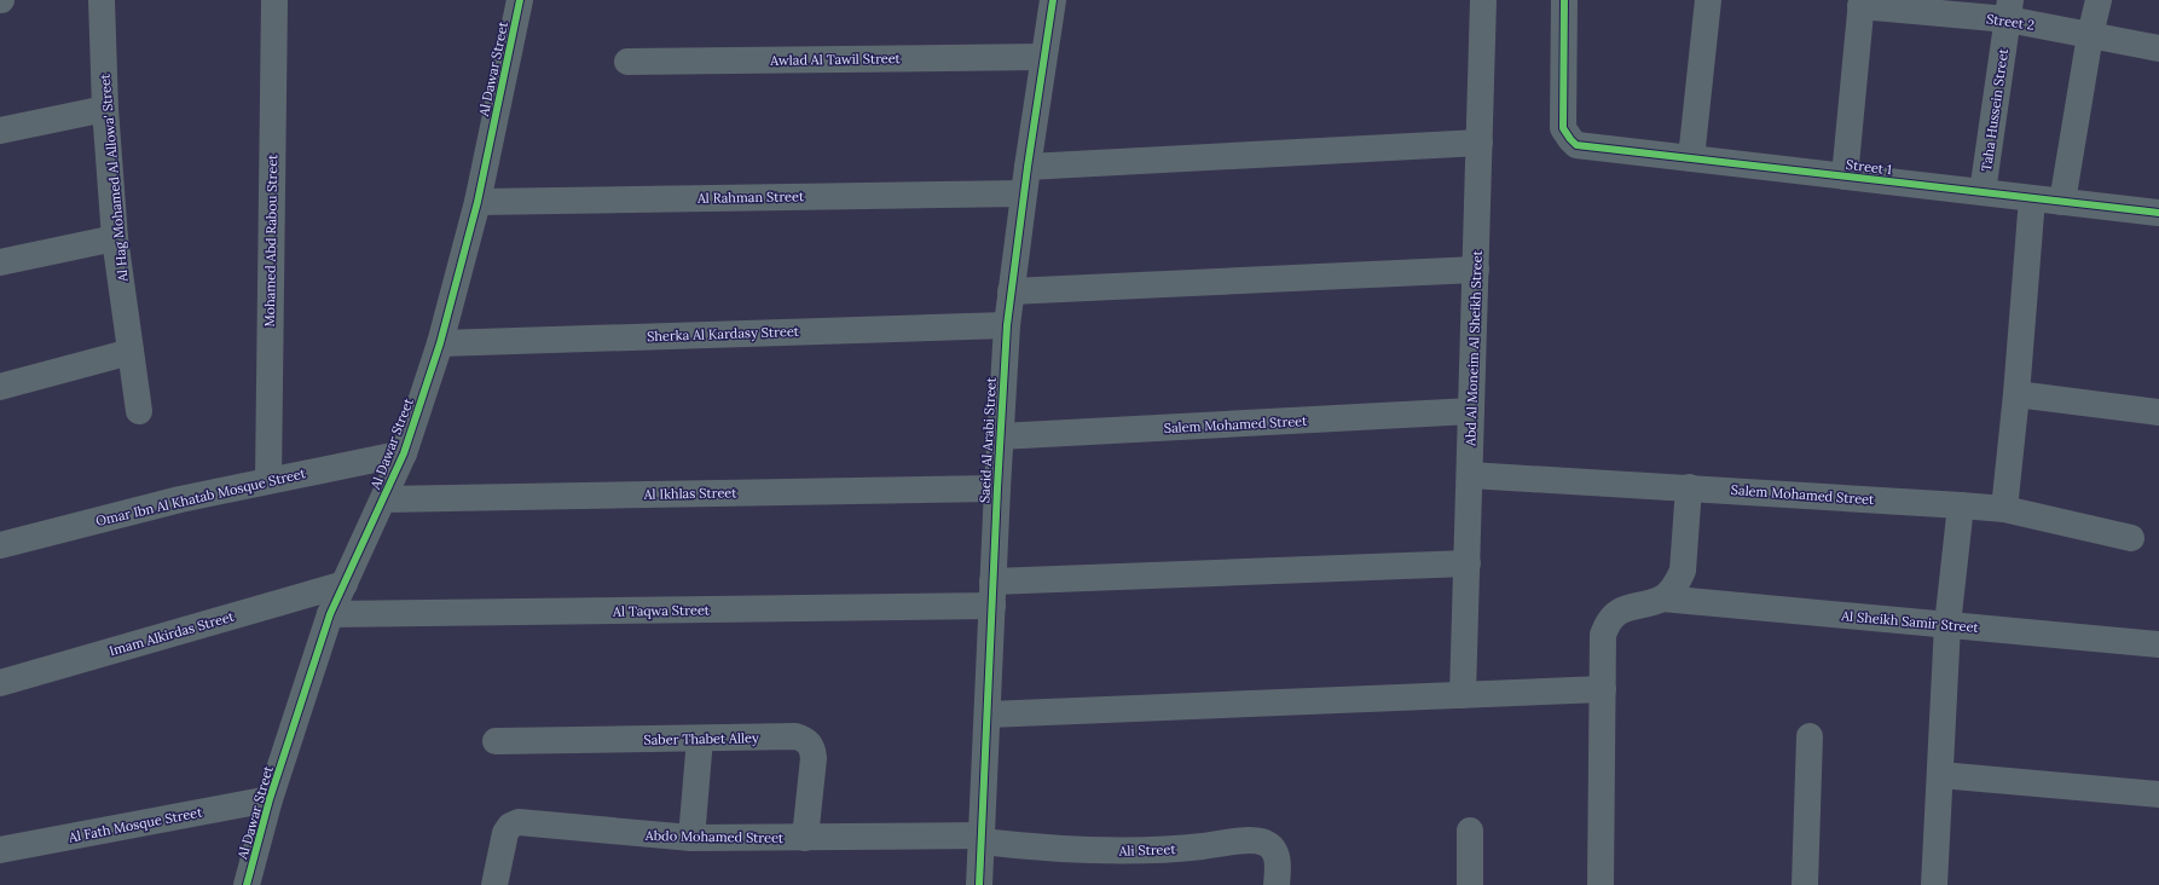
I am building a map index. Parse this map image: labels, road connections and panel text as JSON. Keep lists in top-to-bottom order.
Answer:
{
  "streets": {
    "street": [
      "Street 2",
      "Awlad Al Tawil Street",
      "Al Dawar Street",
      "Taha Hussein Street",
      "Street 1",
      "Al Hag Mohamed Al Allowa' Street",
      "Al Rahman Street",
      "Mohamed Abd Rabou Street",
      "Sherka Al Kardasy Street",
      "Abd Al Moneim Al Sheikh Street",
      "Salem Mohamed Street",
      "Saeid Al Arabi Street",
      "Al Ikhlas Street",
      "Omar Ibn Al Khatab Mosque Street",
      "Al Taqwa Street",
      "Al Sheikh Samir Street",
      "Imam Alkirdas Street",
      "Saber Thabet Alley",
      "Al Fath Mosque Street",
      "Abdo Mohamed Street",
      "Ali Street"
    ]
  },
  "crossings": [
    ["Street 2", "Taha Hussein Street"],
    ["Awlad Al Tawil Street", "Saeid Al Arabi Street"],
    ["Al Dawar Street", "Al Rahman Street"],
    ["Al Dawar Street", "Sherka Al Kardasy Street"],
    ["Al Dawar Street", "Al Ikhlas Street"],
    ["Al Dawar Street", "Omar Ibn Al Khatab Mosque Street"],
    ["Al Dawar Street", "Al Taqwa Street"],
    ["Al Dawar Street", "Imam Alkirdas Street"],
    ["Al Dawar Street", "Al Fath Mosque Street"],
    ["Taha Hussein Street", "Street 1"],
    ["Al Rahman Street", "Saeid Al Arabi Street"],
    ["Mohamed Abd Rabou Street", "Omar Ibn Al Khatab Mosque Street"],
    ["Sherka Al Kardasy Street", "Saeid Al Arabi Street"],
    ["Abd Al Moneim Al Sheikh Street", "Salem Mohamed Street"],
    ["Abd Al Moneim Al Sheikh Street", "Al Taqwa Street"],
    ["Salem Mohamed Street", "Saeid Al Arabi Street"],
    ["Saeid Al Arabi Street", "Al Ikhlas Street"],
    ["Saeid Al Arabi Street", "Al Taqwa Street"],
    ["Saeid Al Arabi Street", "Abdo Mohamed Street"],
    ["Saeid Al Arabi Street", "Ali Street"],
    ["Saber Thabet Alley", "Abdo Mohamed Street"],
    ["Abdo Mohamed Street", "Ali Street"]
  ]
}
